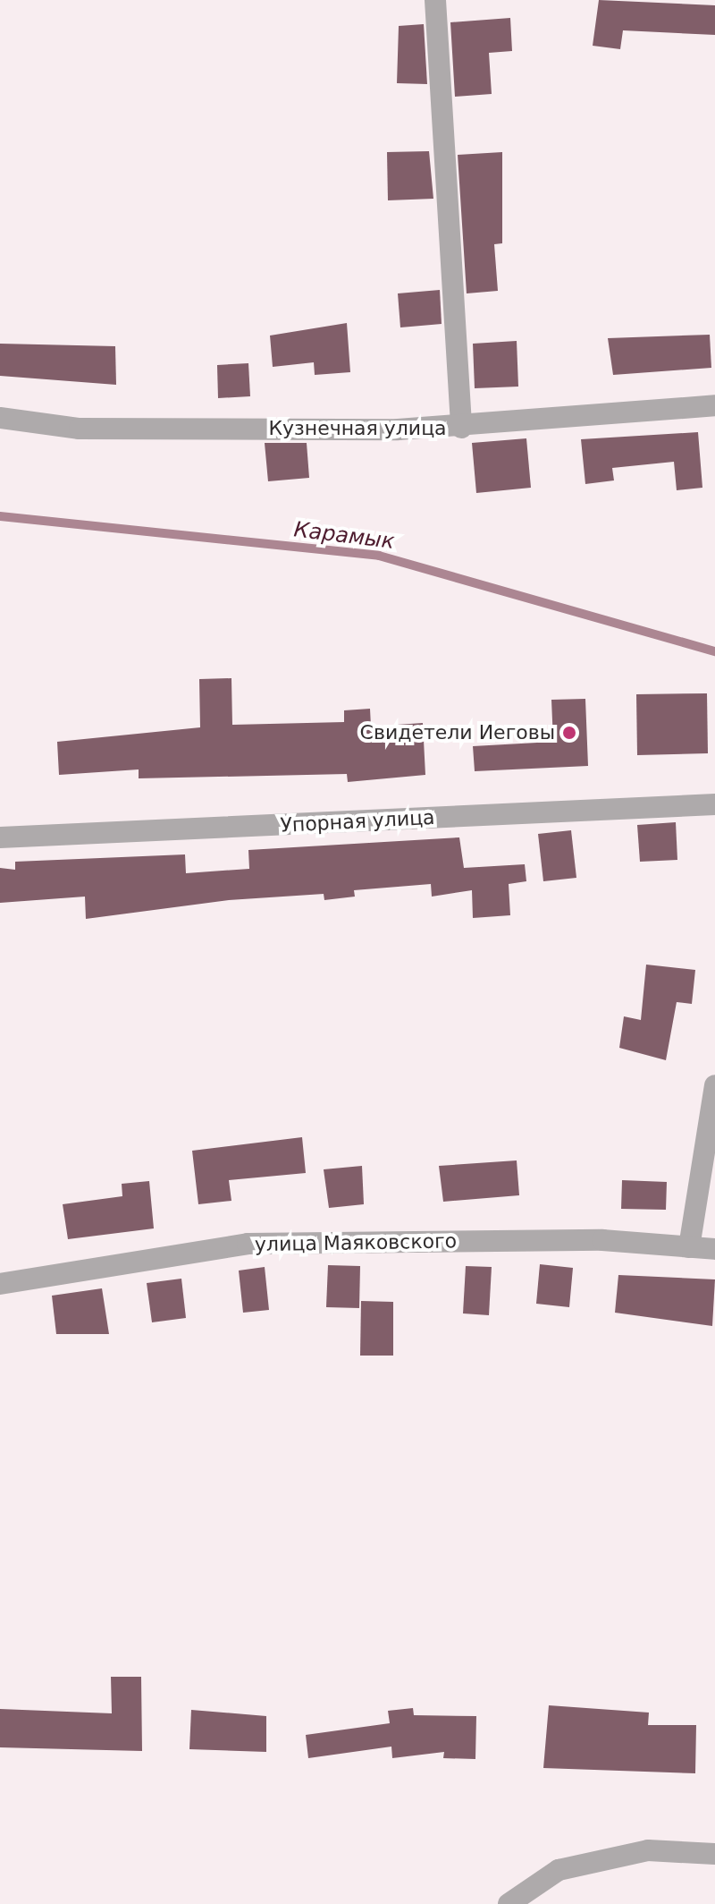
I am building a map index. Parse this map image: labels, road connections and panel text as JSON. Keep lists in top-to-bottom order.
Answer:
{
  "streets": {
    "street": ["Кузнечная улица", "Упорная улица", "улица Маяковского"]
  },
  "water": ["Карамык"],
  "places": ["Свидетели Иеговы"]
}
